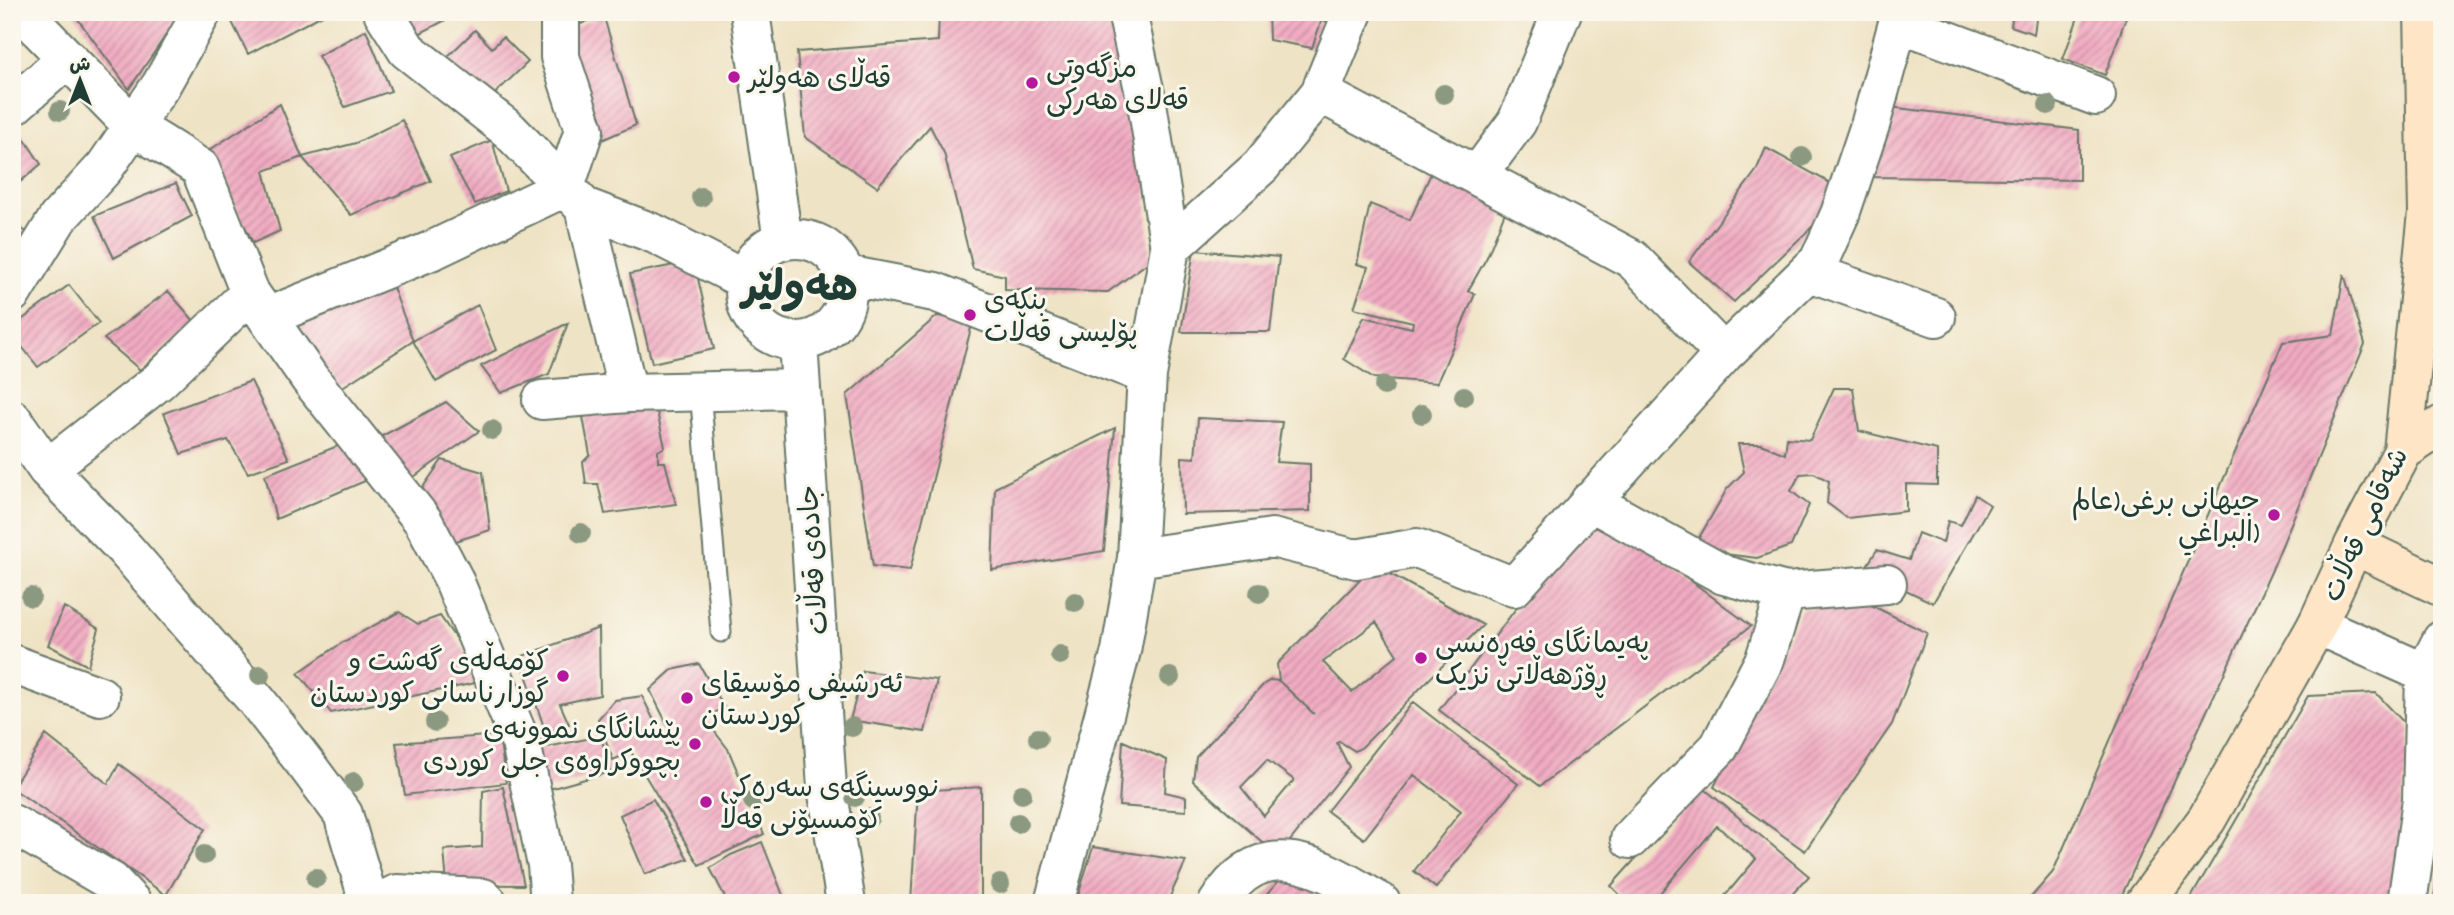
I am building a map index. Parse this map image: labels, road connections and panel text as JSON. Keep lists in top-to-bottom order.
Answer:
{
  "streets": {
    "main road": ["شەقامی قەڵات"],
    "street": ["جادەی قەڵات"]
  },
  "districts": ["ھەولێر"],
  "places": [
    "قەڵای هەولێر",
    "مزگەوتی قەلای هەرکی",
    "بنکەی پۆلیسی قەڵات",
    "جیهانی برغی(عالم البراغي)",
    "پەیمانگای فەڕەنسی ڕۆژهەڵاتی نزیک",
    "کۆمەڵەی گەشت و گوزارناسانی کوردستان",
    "ئەرشیفی مۆسیقای کوردستان",
    "پێشانگای نموونەی بچووکراوەی جلی کوردی",
    "نووسینگەی سەرەکی کۆمسیۆنی قەڵا"
  ],
  "north": "top"
}
